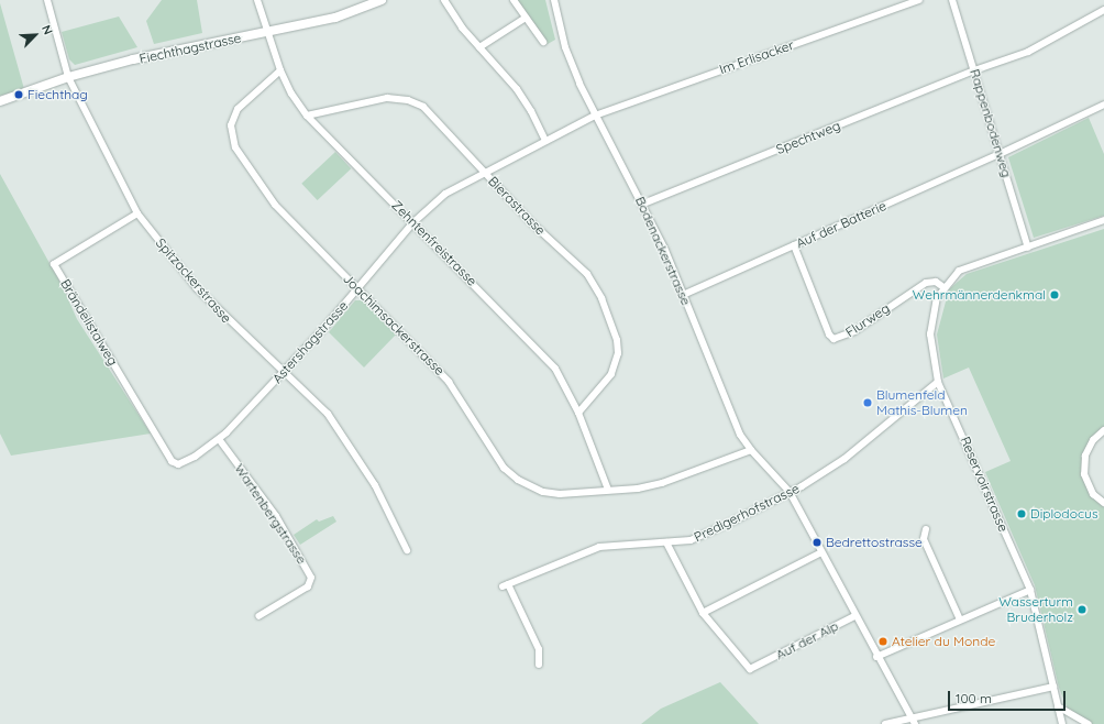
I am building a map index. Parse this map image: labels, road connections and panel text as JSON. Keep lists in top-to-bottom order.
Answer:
{
  "streets": {
    "street": [
      "Fiechthagstrasse",
      "Im Erlisacker",
      "Rappenbodenweg",
      "Spechtweg",
      "Bierastrasse",
      "Auf der Batterie",
      "Zehntenfreistrasse",
      "Bodenackerstrasse",
      "Spitzackerstrasse",
      "Flurweg",
      "Brändelistalweg",
      "Joachimsackerstrasse",
      "Astershagstrasse",
      "Reservoirstrasse",
      "Predigerhofstrasse",
      "Wartenbergstrasse",
      "Auf der Alp"
    ]
  },
  "crossings": [
    ["Fiechthagstrasse", "Zehntenfreistrasse"],
    ["Fiechthagstrasse", "Spitzackerstrasse"],
    ["Im Erlisacker", "Bodenackerstrasse"],
    ["Im Erlisacker", "Astershagstrasse"],
    ["Rappenbodenweg", "Spechtweg"],
    ["Rappenbodenweg", "Auf der Batterie"],
    ["Rappenbodenweg", "Reservoirstrasse"],
    ["Spechtweg", "Bodenackerstrasse"],
    ["Bierastrasse", "Zehntenfreistrasse"],
    ["Bierastrasse", "Astershagstrasse"],
    ["Auf der Batterie", "Bodenackerstrasse"],
    ["Auf der Batterie", "Flurweg"],
    ["Zehntenfreistrasse", "Joachimsackerstrasse"],
    ["Zehntenfreistrasse", "Astershagstrasse"],
    ["Bodenackerstrasse", "Joachimsackerstrasse"],
    ["Bodenackerstrasse", "Astershagstrasse"],
    ["Bodenackerstrasse", "Predigerhofstrasse"],
    ["Bodenackerstrasse", "Auf der Alp"],
    ["Spitzackerstrasse", "Brändelistalweg"],
    ["Spitzackerstrasse", "Astershagstrasse"],
    ["Flurweg", "Reservoirstrasse"],
    ["Brändelistalweg", "Astershagstrasse"],
    ["Joachimsackerstrasse", "Astershagstrasse"],
    ["Astershagstrasse", "Wartenbergstrasse"],
    ["Reservoirstrasse", "Predigerhofstrasse"]
  ],
  "places": [
    "Fiechthag",
    "Wehrmännerdenkmal",
    "Blumenfeld Mathis-Blumen",
    "Diplodocus",
    "Bedrettostrasse",
    "Wasserturm Bruderholz",
    "Atelier du Monde"
  ],
  "scale_bar": "100 m",
  "north": "top right"
}
